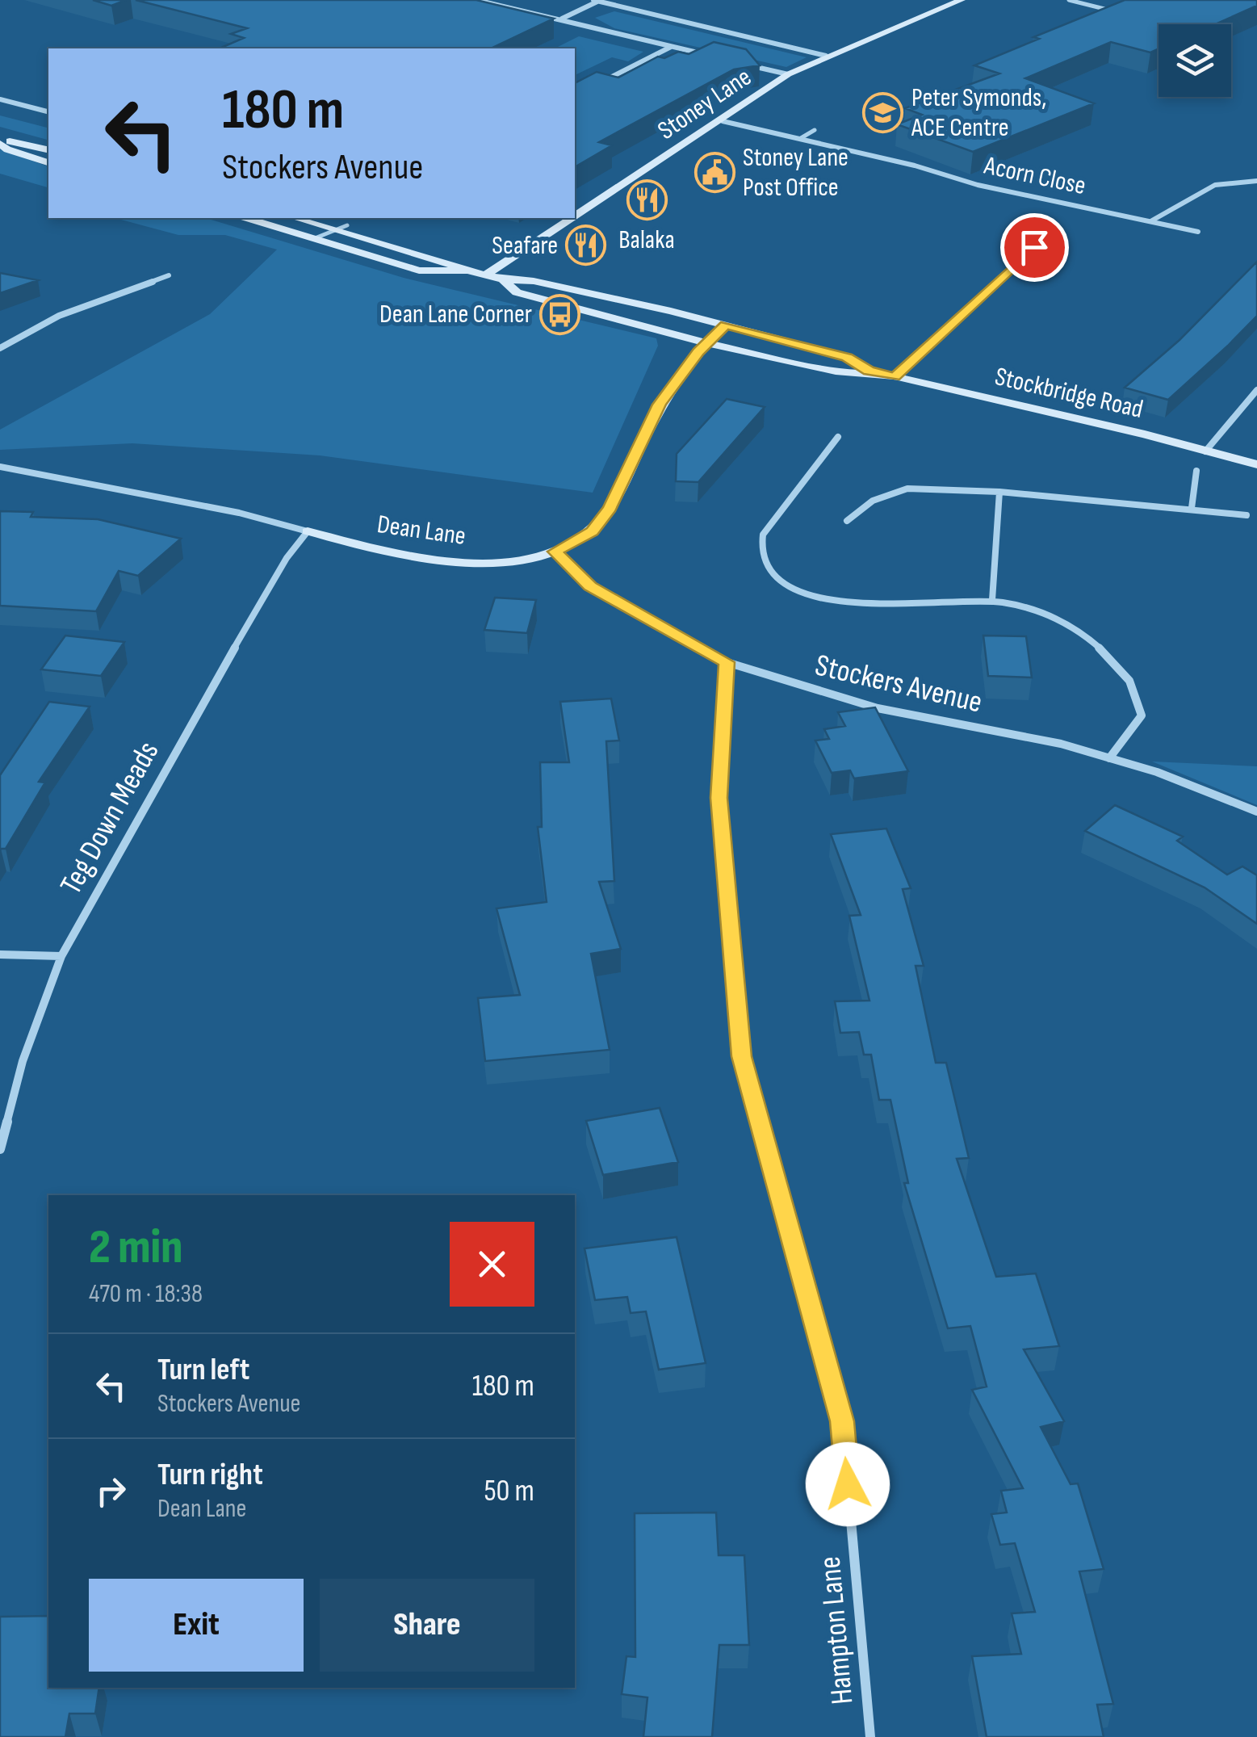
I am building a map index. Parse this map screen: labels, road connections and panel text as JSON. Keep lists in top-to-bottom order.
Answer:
{
  "streets": {
    "main road": ["Stoney Lane", "Stockbridge Road", "Dean Lane"],
    "street": [
      "Acorn Close",
      "Stockers Avenue",
      "Teg Down Meads",
      "Hampton Lane"
    ]
  },
  "crossings": [
    ["Stoney Lane", "Acorn Close"],
    ["Stoney Lane", "Stockbridge Road"],
    ["Stockbridge Road", "Dean Lane"],
    ["Dean Lane", "Stockers Avenue"],
    ["Dean Lane", "Teg Down Meads"],
    ["Stockers Avenue", "Hampton Lane"]
  ],
  "places": {
    "school or university": ["Peter Symonds, ACE Centre"],
    "public building": ["Stoney Lane Post Office"],
    "restaurant": ["Balaka", "Seafare"],
    "bus stop": ["Dean Lane Corner"]
  },
  "page": {
    "turn": ["180 m", "Stockers Avenue"],
    "heading": ["2 min", "470 m · 18:38"],
    "list": [
      {
        "name": "Turn left",
        "note": "Stockers Avenue",
        "value": "180 m"
      },
      {
        "name": "Turn right",
        "note": "Dean Lane",
        "value": "50 m"
      }
    ],
    "buttons": ["Exit", "Share"]
  }
}
